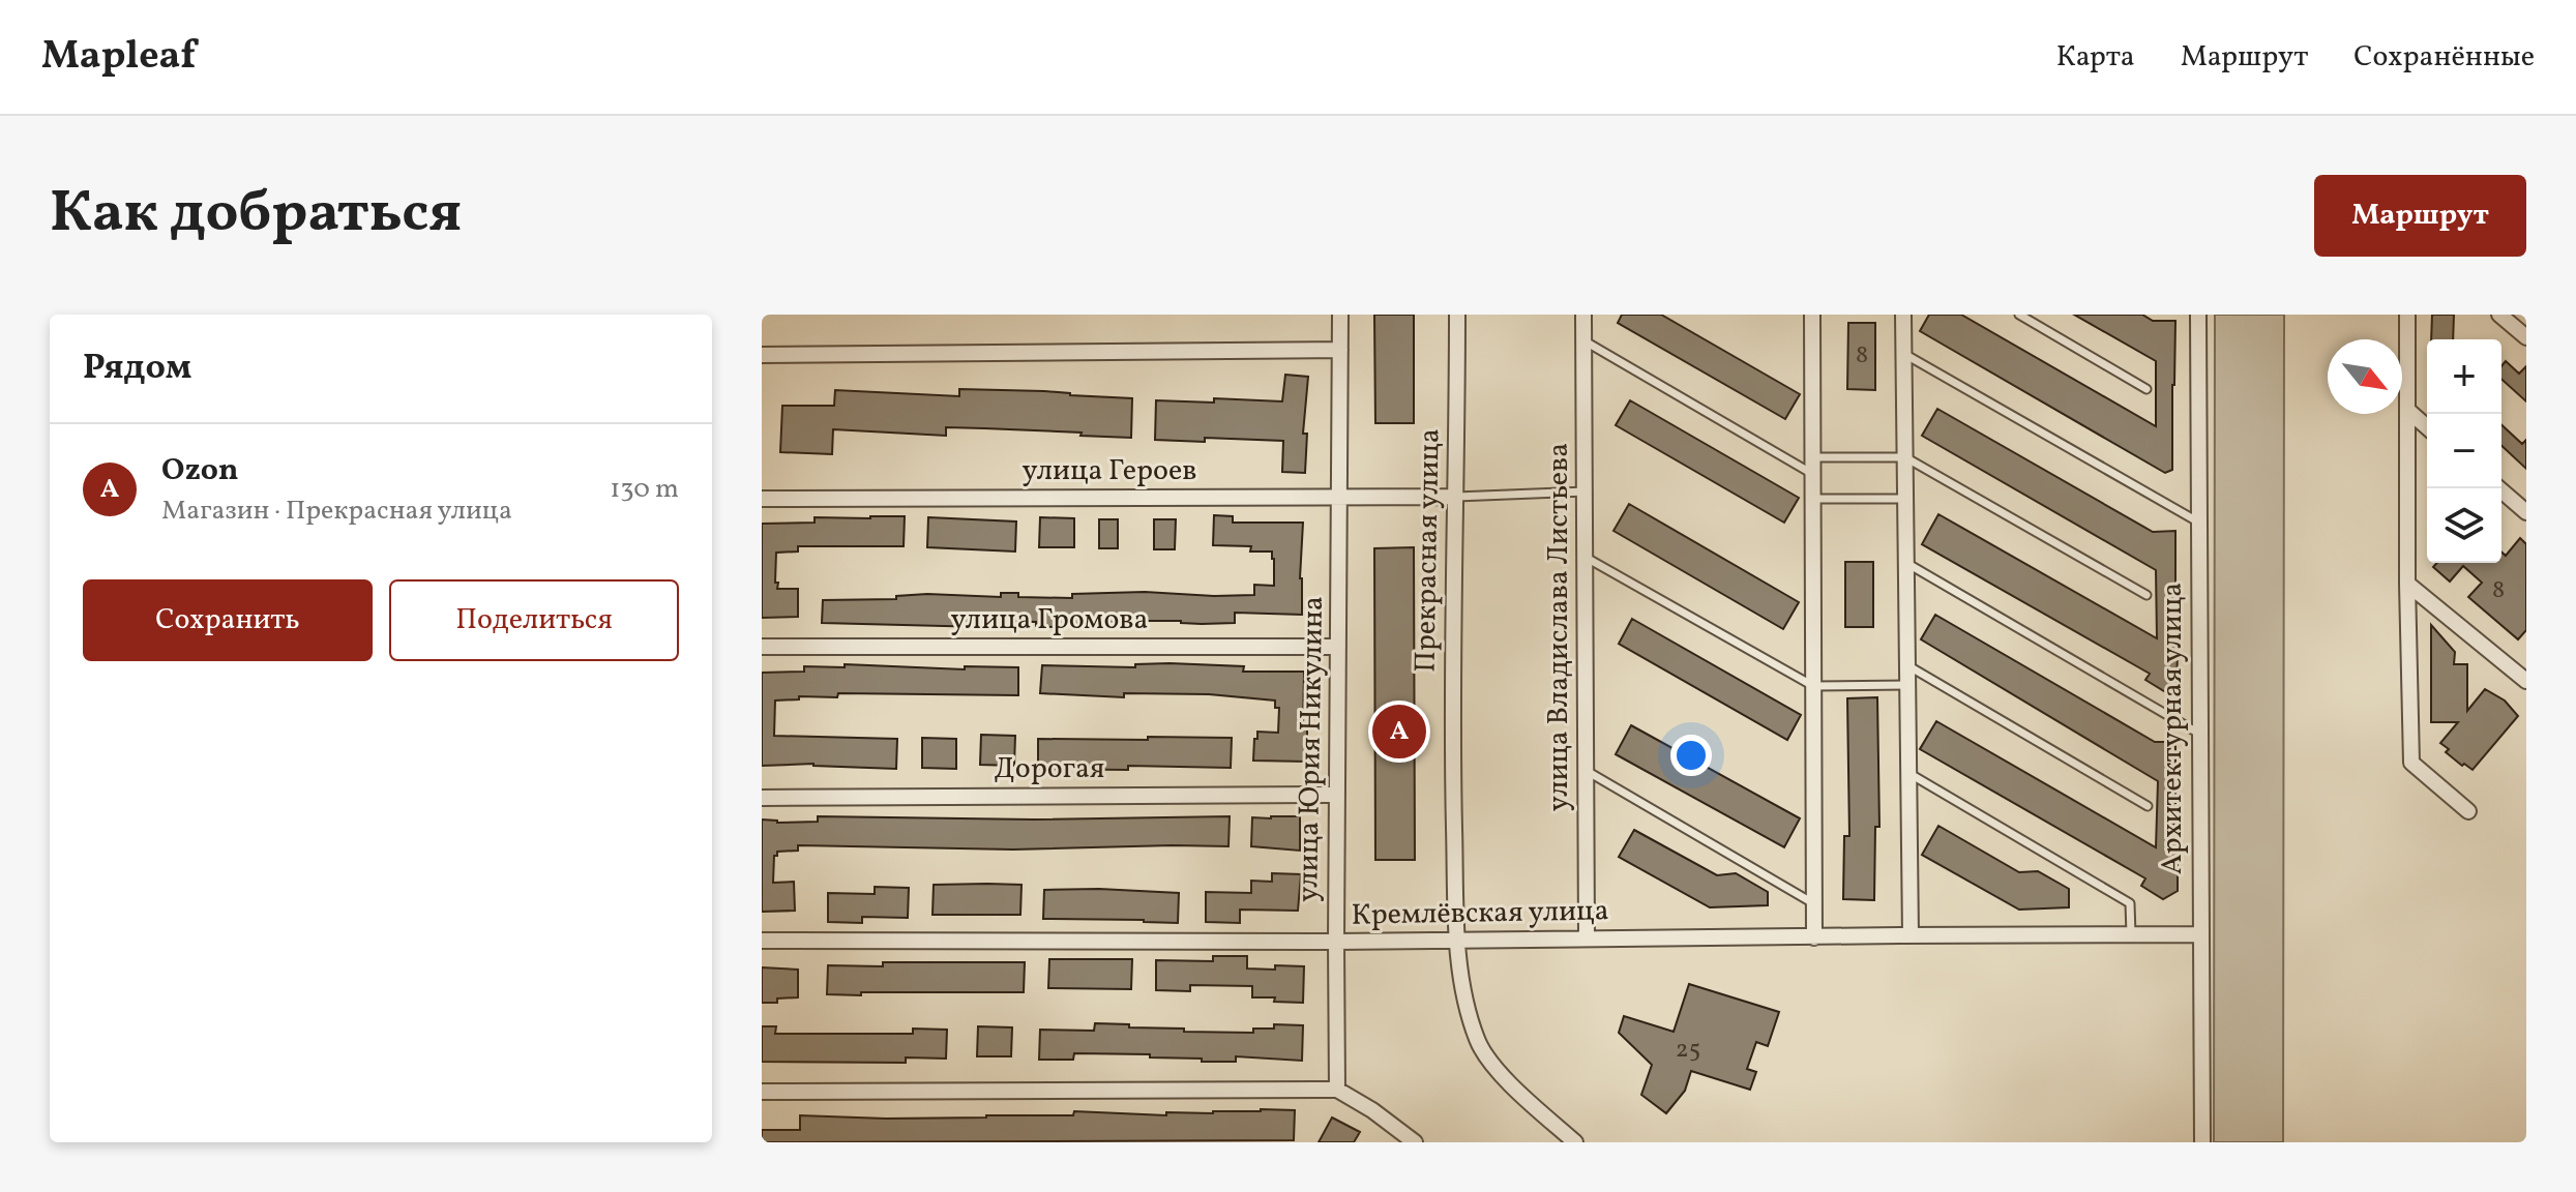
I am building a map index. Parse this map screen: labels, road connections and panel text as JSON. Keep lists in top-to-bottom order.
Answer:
{
  "streets": {
    "street": [
      "улица Героев",
      "Прекрасная улица",
      "улица Громова",
      "улица Владислава Листьева",
      "Архитектурная улица",
      "улица Юрия Никулина",
      "Дорогая",
      "Кремлёвская улица"
    ]
  },
  "crossings": [
    ["улица Героев", "Прекрасная улица"],
    ["улица Героев", "улица Юрия Никулина"],
    ["Прекрасная улица", "Кремлёвская улица"],
    ["улица Громова", "улица Юрия Никулина"],
    ["улица Владислава Листьева", "Кремлёвская улица"],
    ["Архитектурная улица", "Кремлёвская улица"],
    ["улица Юрия Никулина", "Дорогая"],
    ["улица Юрия Никулина", "Кремлёвская улица"]
  ],
  "house_numbers": ["8", "8", "25"],
  "north": "bottom right",
  "page": {
    "header": "Mapleaf",
    "nav": ["Карта", "Маршрут", "Сохранённые"],
    "title": "Как добраться",
    "buttons": [
      "Маршрут",
      ["Сохранить", "Поделиться"]
    ],
    "heading": "Рядом",
    "map_buttons": ["+", "−"],
    "list": [
      {
        "mark": "A",
        "name": "Ozon",
        "note": "Магазин · Прекрасная улица",
        "value": "130 m"
      }
    ],
    "pins": "A"
  }
}
